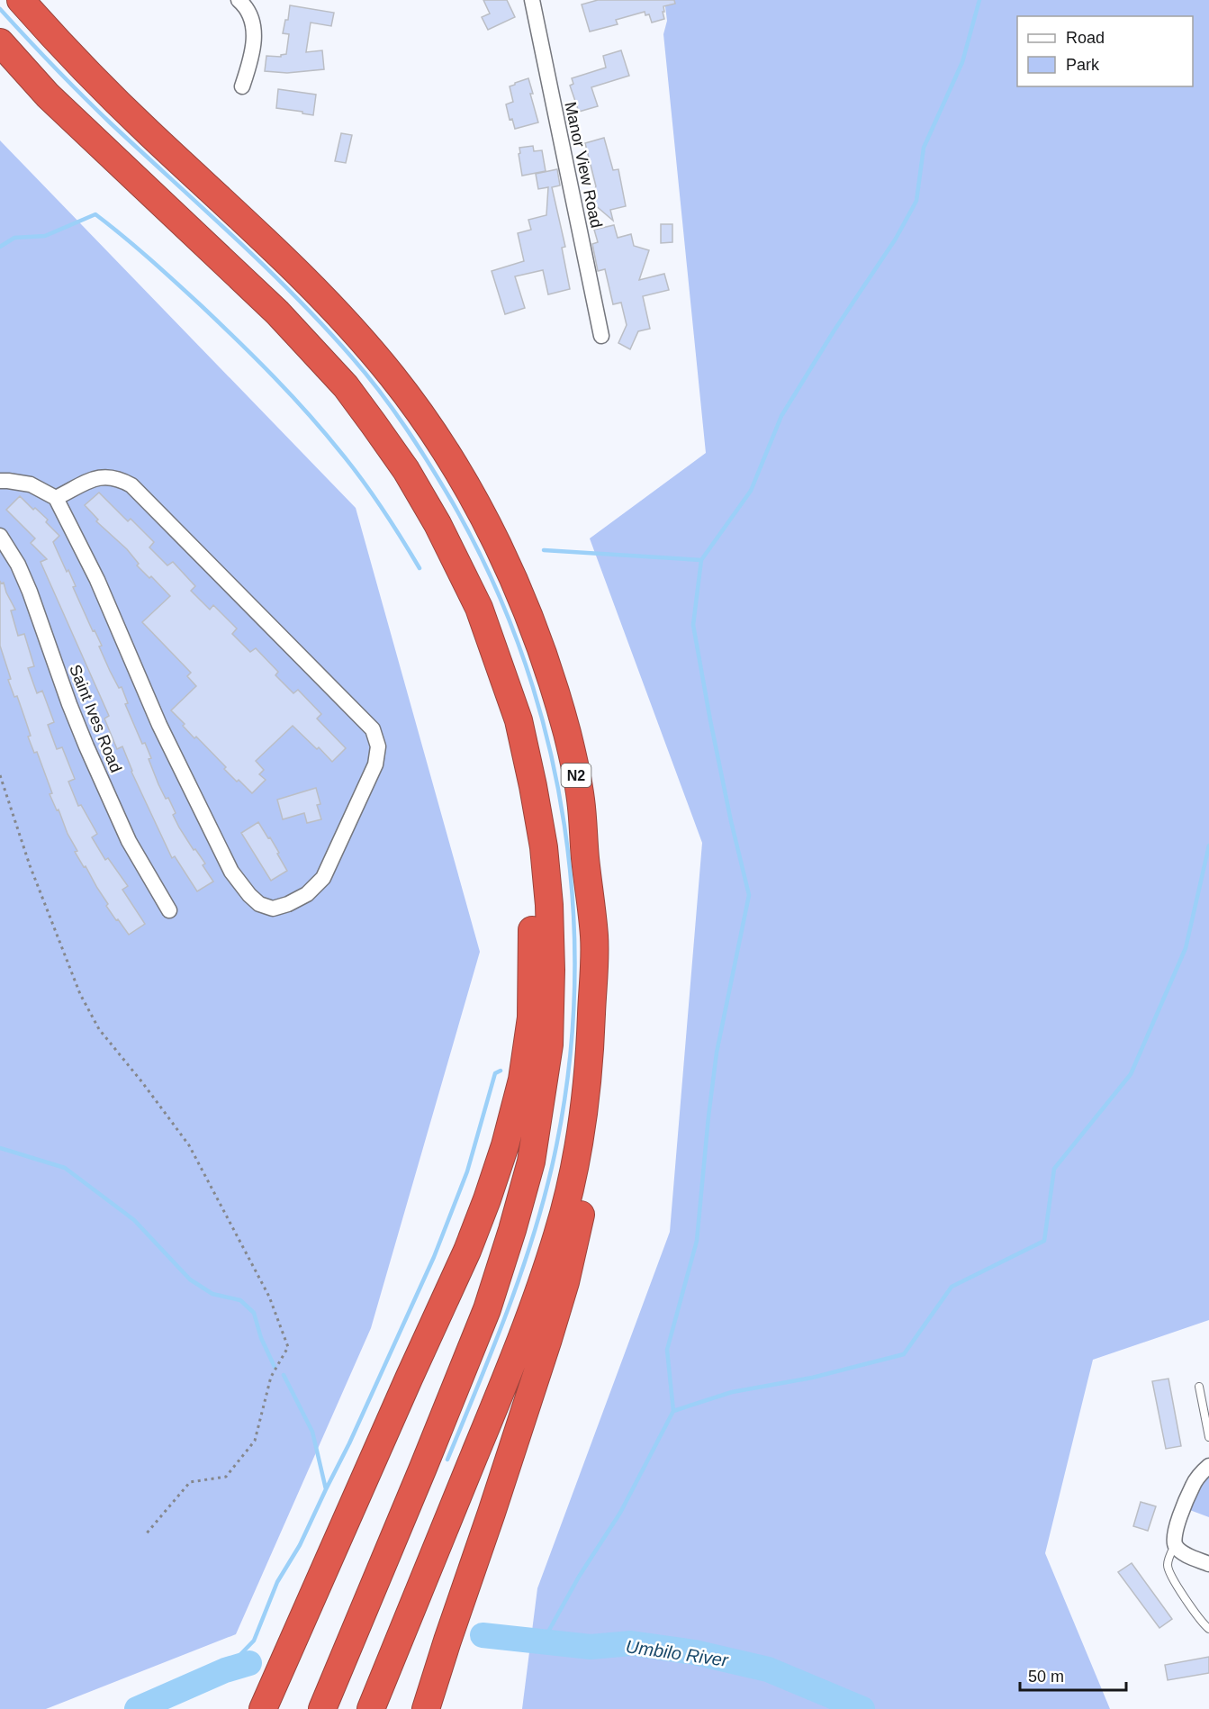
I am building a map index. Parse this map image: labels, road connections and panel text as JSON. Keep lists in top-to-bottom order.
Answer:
{
  "streets": {
    "highway": ["N2"],
    "street": ["Manor View Road", "Saint Ives Road"]
  },
  "water": ["Umbilo River"],
  "legend": ["Road", "Park"],
  "scale_bar": "50 m"
}
